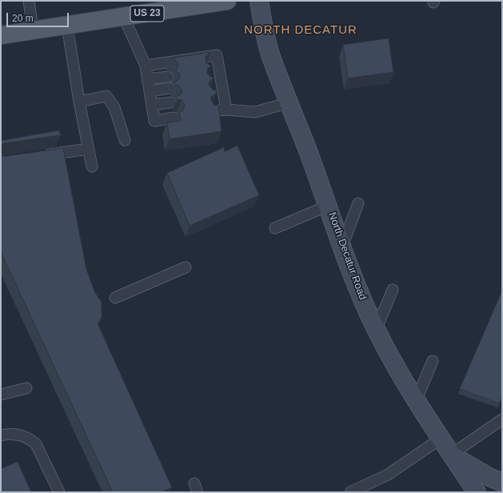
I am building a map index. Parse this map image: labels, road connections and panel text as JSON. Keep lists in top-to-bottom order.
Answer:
{
  "streets": {
    "main road": ["US 23", "North Decatur Road"]
  },
  "districts": ["NORTH DECATUR"],
  "scale_bar": "20 m"
}
